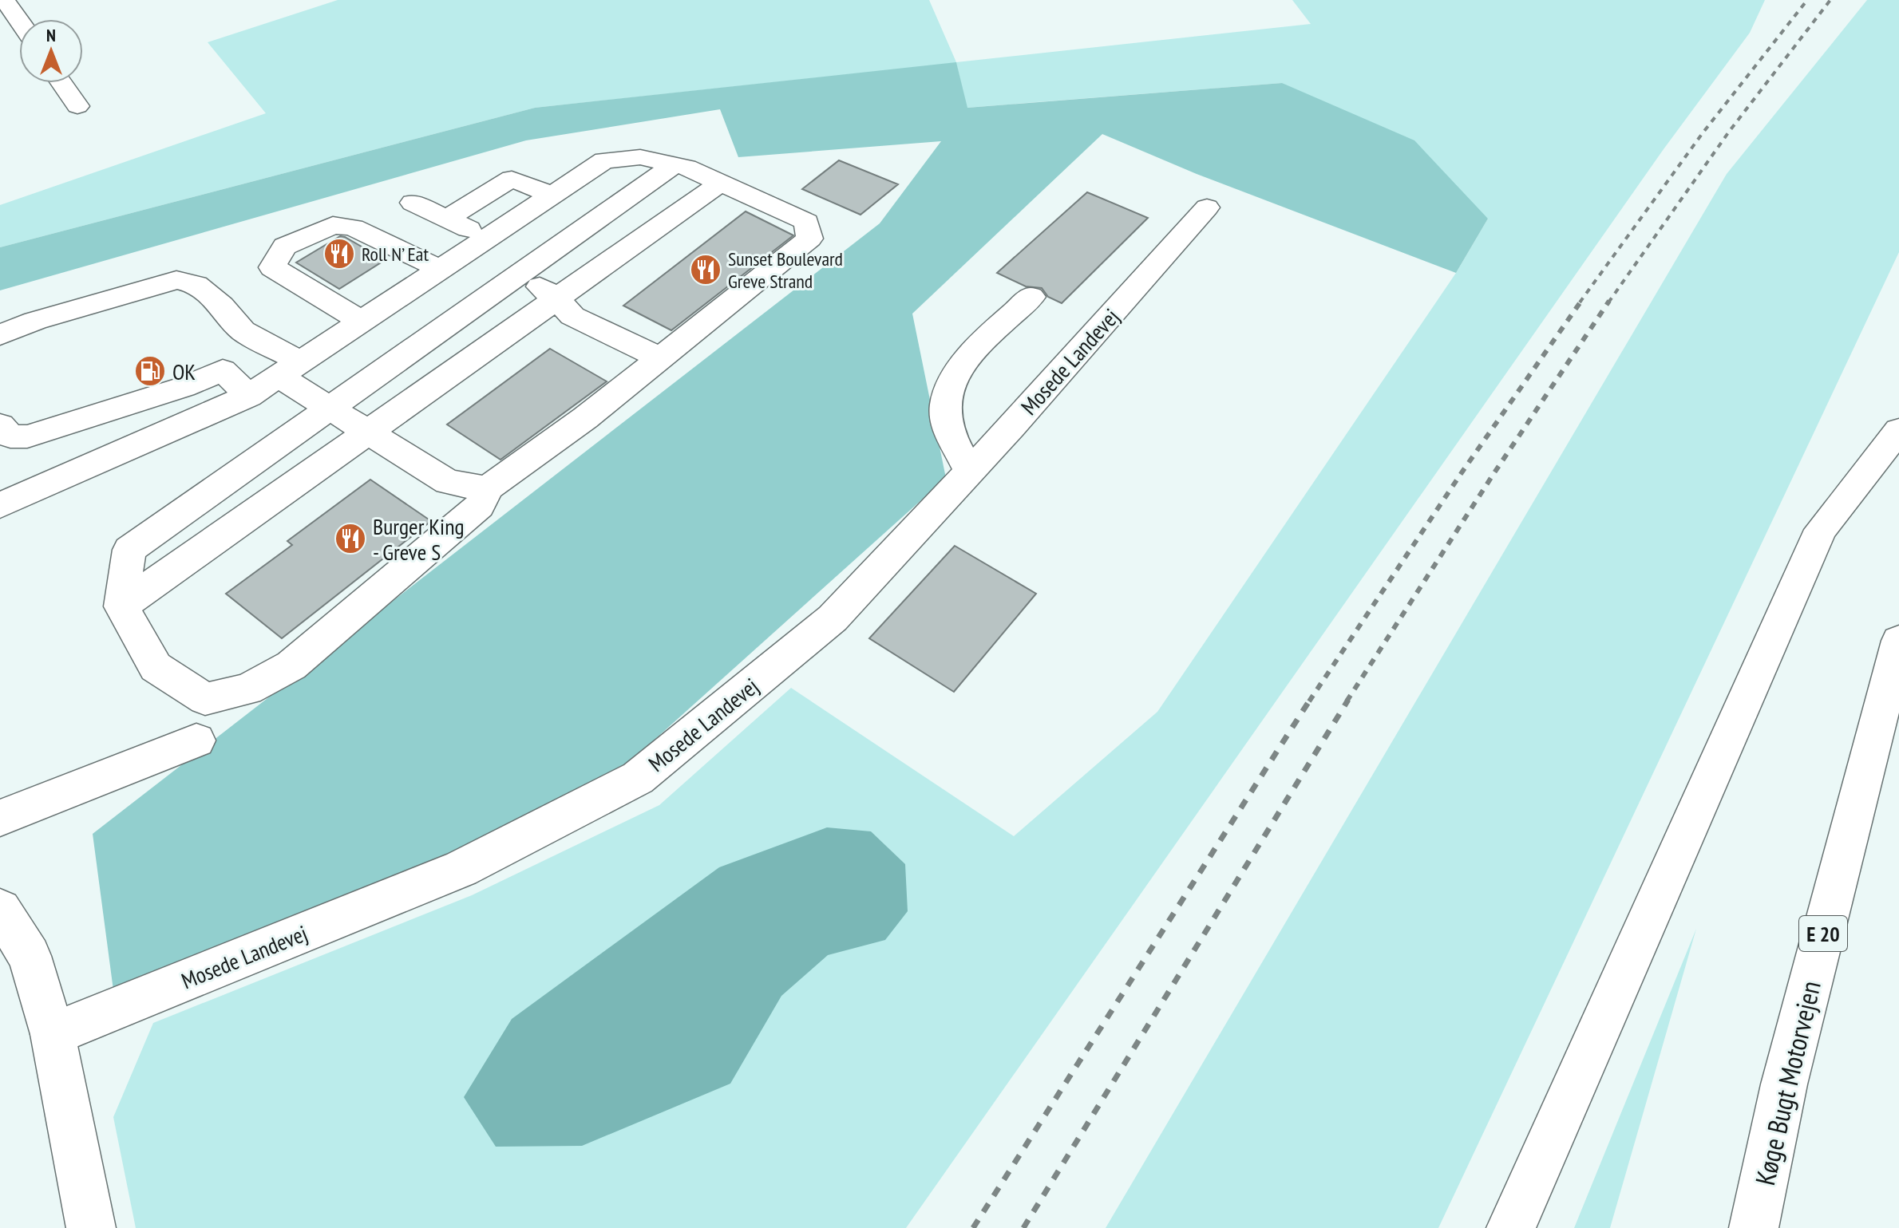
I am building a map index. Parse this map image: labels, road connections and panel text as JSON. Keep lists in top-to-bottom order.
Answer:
{
  "streets": {
    "main road": ["Mosede Landevej", "E 20", "Køge Bugt Motorvejen"]
  },
  "places": {
    "restaurant": ["Roll N’ Eat", "Sunset Boulevard Greve Strand", "Burger King - Greve S"],
    "fuel station": ["OK"]
  },
  "north": "top"
}
